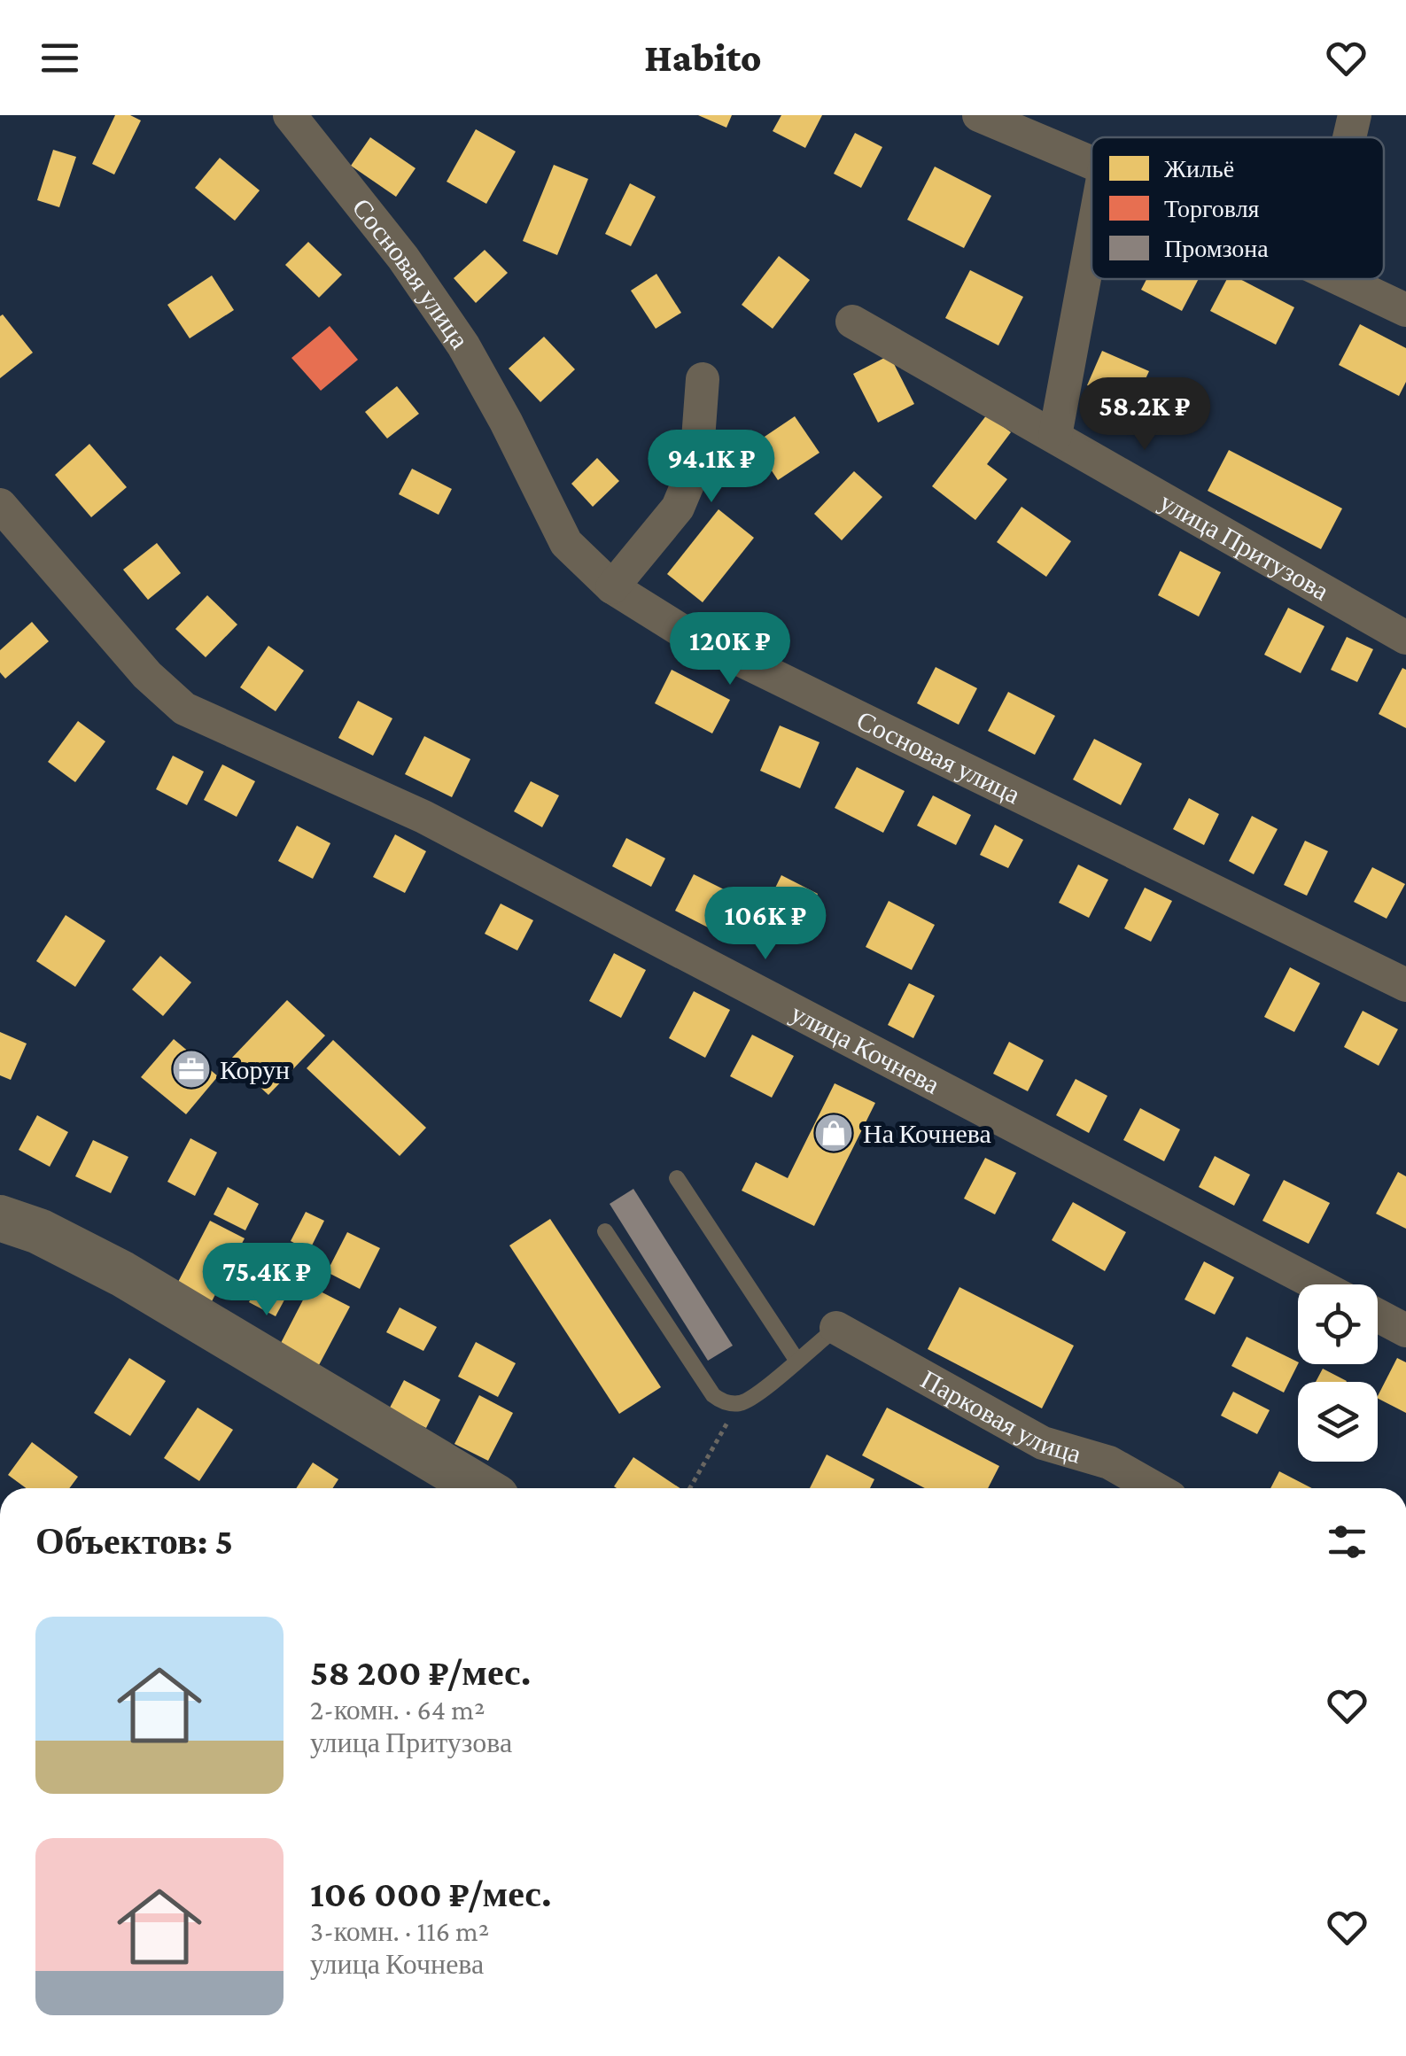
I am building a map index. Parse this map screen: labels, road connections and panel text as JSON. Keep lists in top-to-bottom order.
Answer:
{
  "streets": {
    "street": [
      "Сосновая улица",
      "улица Притузова",
      "улица Кочнева",
      "Парковая улица"
    ]
  },
  "places": {
    "office": ["Корун"],
    "shop": ["На Кочнева"]
  },
  "legend": ["Жильё", "Торговля", "Промзона"],
  "page": {
    "header": "Habito",
    "price": [
      "58.2K ₽",
      "94.1K ₽",
      "120K ₽",
      "106K ₽",
      "75.4K ₽"
    ],
    "heading": "Объектов: 5",
    "list": [
      {
        "name": "58 200 ₽/мес.",
        "note": "2-комн. · 64 m² · улица Притузова"
      },
      {
        "name": "106 000 ₽/мес.",
        "note": "3-комн. · 116 m² · улица Кочнева"
      }
    ]
  }
}
